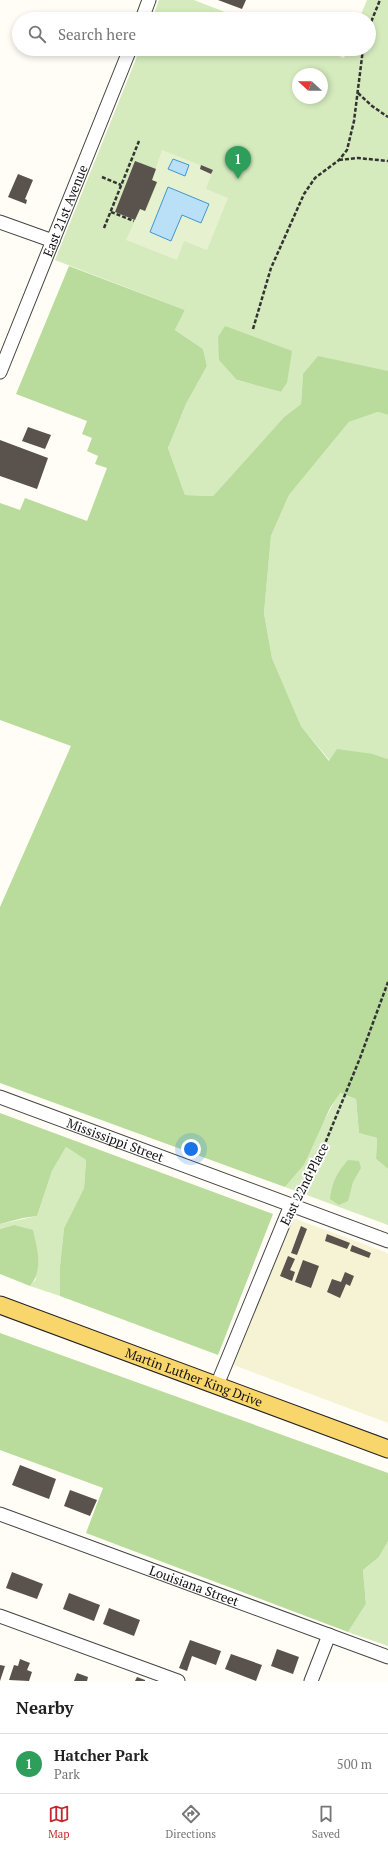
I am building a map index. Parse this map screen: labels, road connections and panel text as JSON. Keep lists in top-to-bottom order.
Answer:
{
  "streets": {
    "main road": ["Martin Luther King Drive"],
    "street": [
      "East 21st Avenue",
      "Mississippi Street",
      "East 22nd Place",
      "Louisiana Street"
    ]
  },
  "crossings": [
    ["Mississippi Street", "East 22nd Place"],
    ["East 22nd Place", "Martin Luther King Drive"]
  ],
  "north": "left",
  "page": {
    "search": "Search here",
    "pins": "1",
    "heading": "Nearby",
    "list": [
      {
        "mark": "1",
        "name": "Hatcher Park",
        "note": "Park",
        "value": "500 m"
      }
    ],
    "nav": ["Map", "Directions", "Saved"]
  }
}
